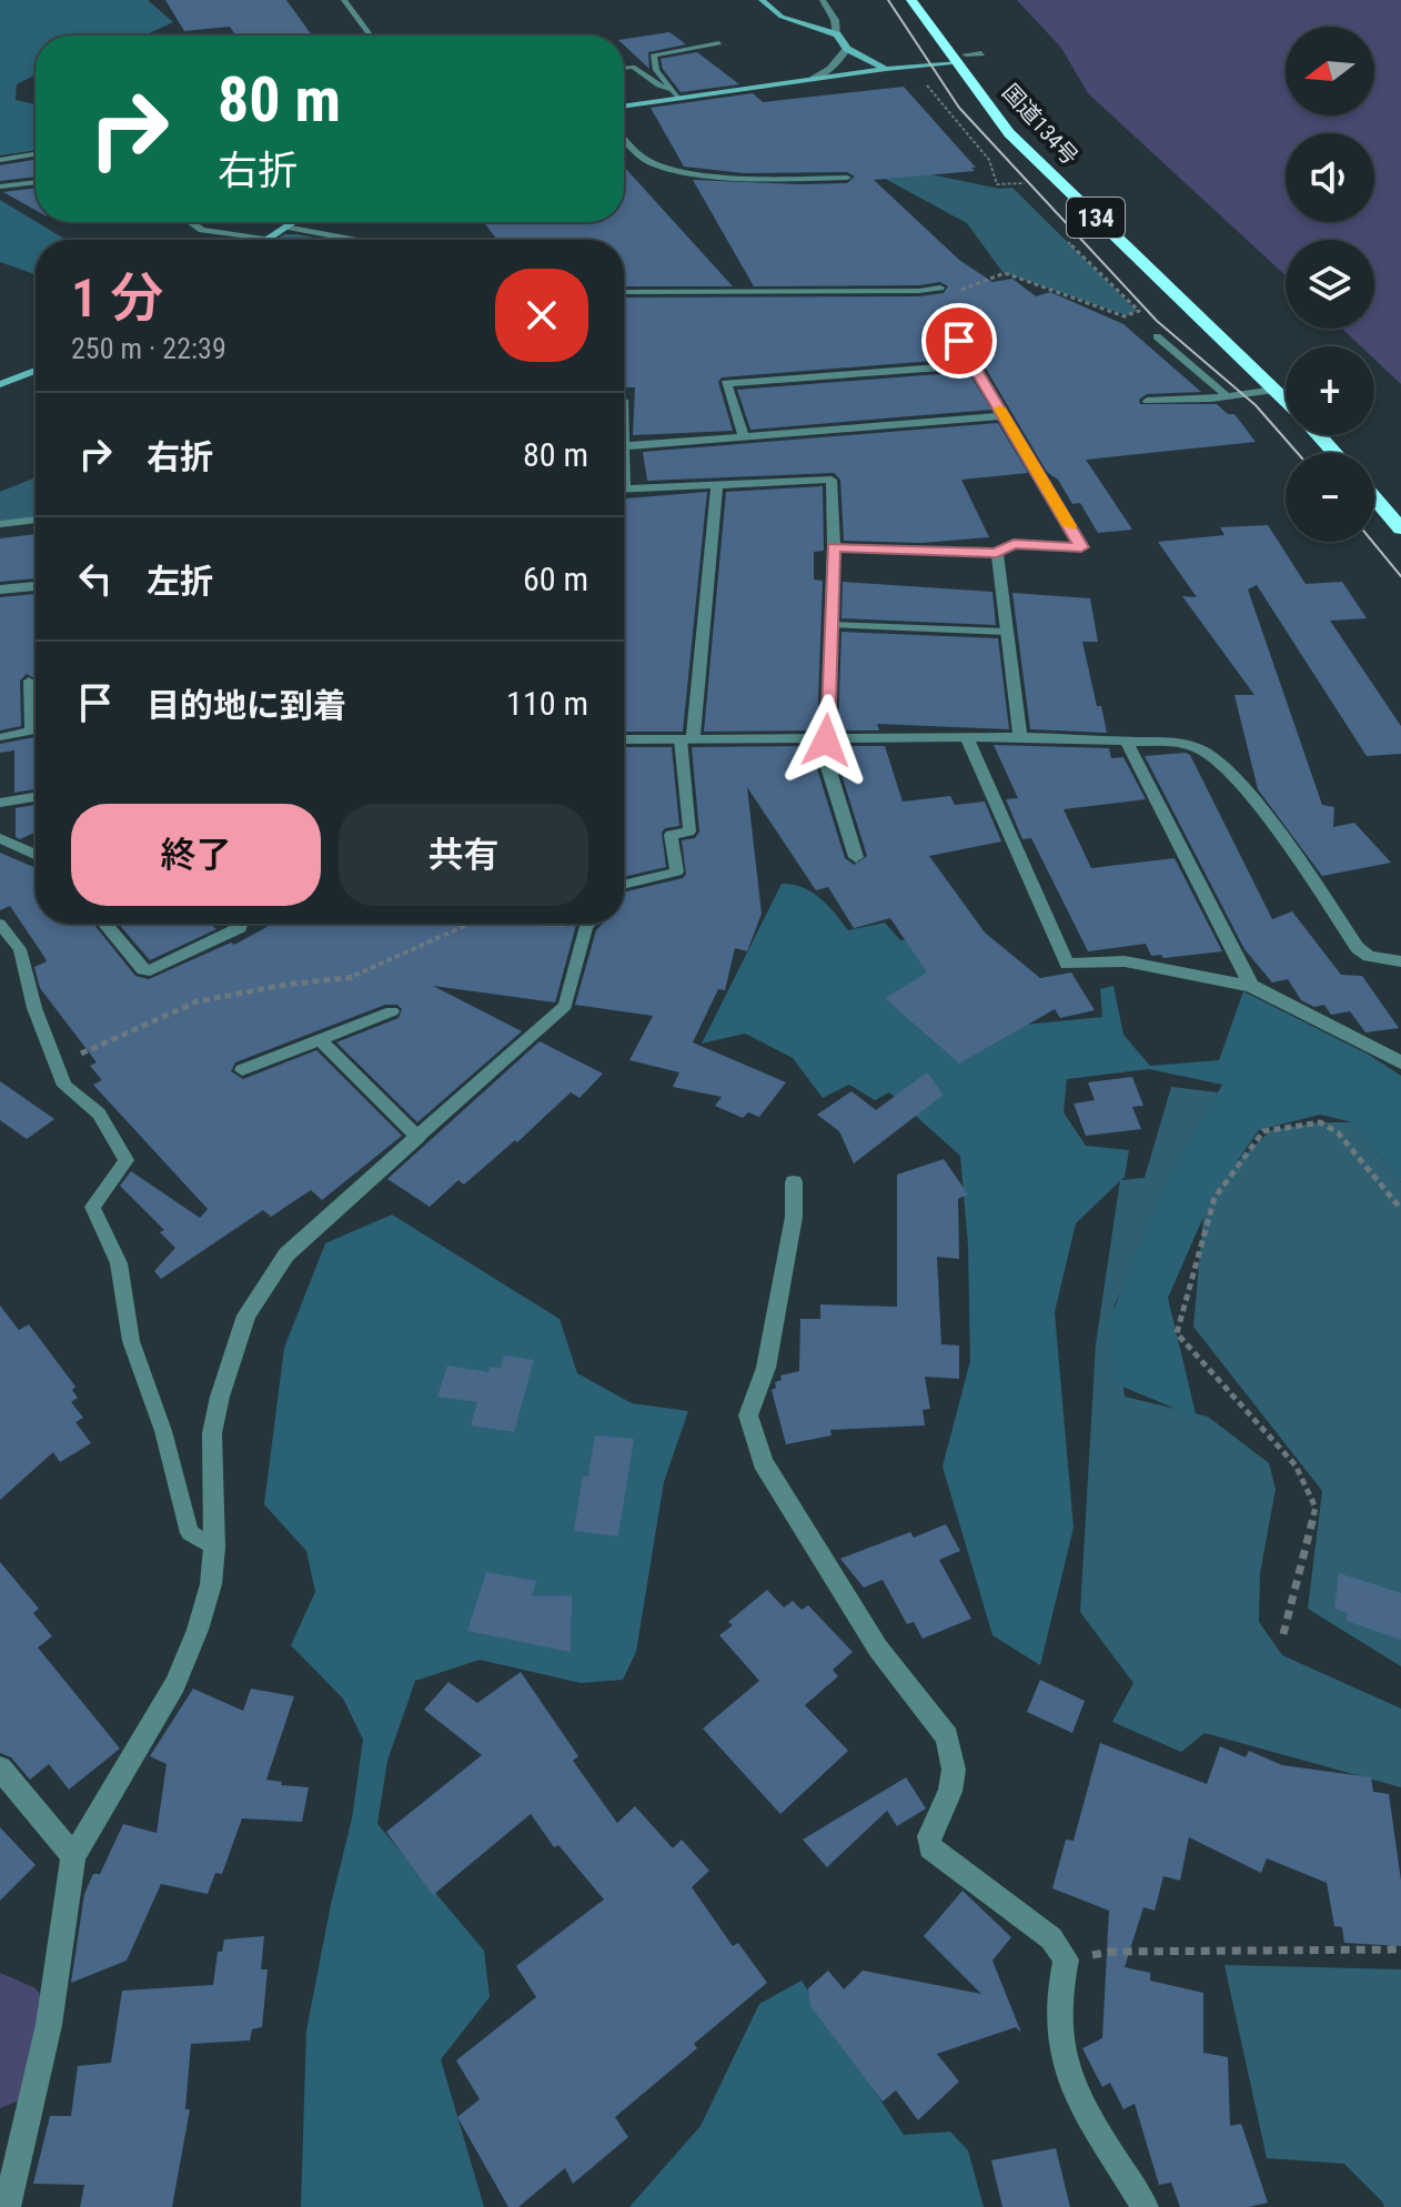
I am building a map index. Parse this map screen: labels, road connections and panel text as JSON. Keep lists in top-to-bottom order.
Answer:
{
  "streets": {
    "highway": ["国道134号", "134"]
  },
  "north": "left",
  "page": {
    "map_buttons": ["+", "−"],
    "turn": ["80 m", "右折"],
    "heading": ["1 分", "250 m · 22:39"],
    "list": [
      {
        "name": "右折",
        "value": "80 m"
      },
      {
        "name": "左折",
        "value": "60 m"
      },
      {
        "name": "目的地に到着",
        "value": "110 m"
      }
    ],
    "buttons": ["終了", "共有"]
  }
}
